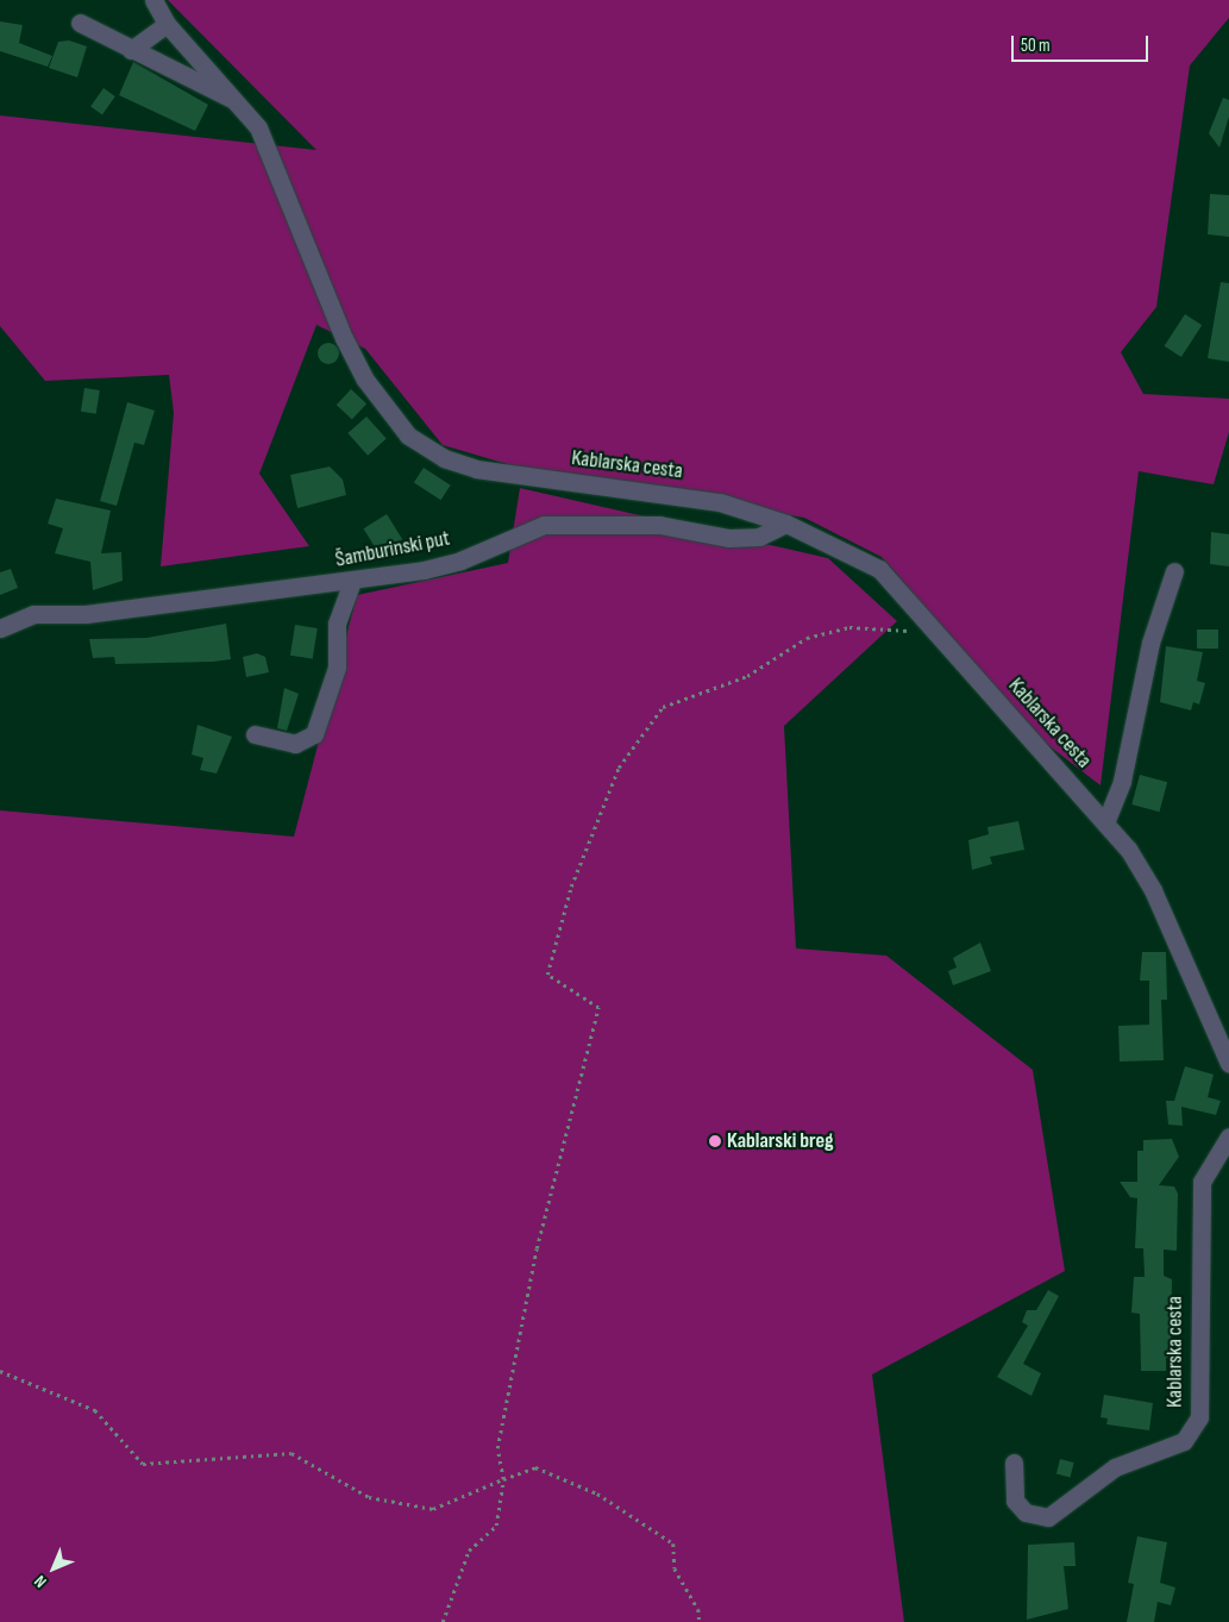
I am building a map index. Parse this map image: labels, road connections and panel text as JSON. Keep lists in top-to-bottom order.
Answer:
{
  "streets": {
    "street": ["Kablarska cesta", "Šamburinski put"]
  },
  "crossings": [
    ["Kablarska cesta", "Šamburinski put"]
  ],
  "places": ["Kablarski breg"],
  "scale_bar": "50 m",
  "north": "bottom left"
}
